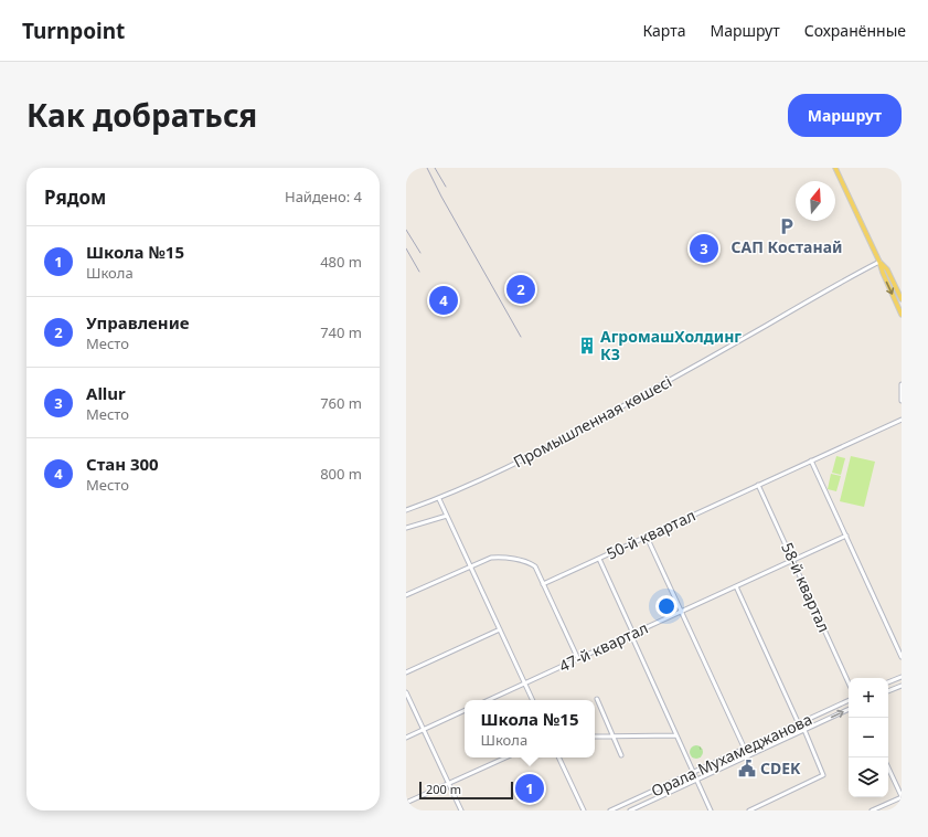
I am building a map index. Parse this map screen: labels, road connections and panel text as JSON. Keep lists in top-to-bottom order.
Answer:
{
  "streets": {
    "street": [
      "Промышленная көшесі",
      "50-й квартал",
      "58-й квартал",
      "47-й квартал",
      "Орала Мухамеджанова"
    ]
  },
  "crossings": [
    ["50-й квартал", "58-й квартал"],
    ["58-й квартал", "47-й квартал"]
  ],
  "places": {
    "parking": ["САП Костанай"],
    "building": ["АгромашХолдинг КЗ"],
    "public building": ["CDEK"]
  },
  "scale_bar": "200 m",
  "north": "top",
  "page": {
    "header": "Turnpoint",
    "nav": ["Карта", "Маршрут", "Сохранённые"],
    "title": "Как добраться",
    "buttons": "Маршрут",
    "heading": ["Рядом", "Найдено: 4"],
    "list": [
      {
        "mark": "1",
        "name": "Школа №15",
        "note": "Школа",
        "value": "480 m"
      },
      {
        "mark": "2",
        "name": "Управление",
        "note": "Место",
        "value": "740 m"
      },
      {
        "mark": "3",
        "name": "Allur",
        "note": "Место",
        "value": "760 m"
      },
      {
        "mark": "4",
        "name": "Стан 300",
        "note": "Место",
        "value": "800 m"
      }
    ],
    "pins": [
      "3",
      "2",
      "4",
      "1"
    ],
    "map_buttons": ["+", "−"],
    "popup": ["Школа №15", "Школа"],
    "scale": "200 m"
  }
}
